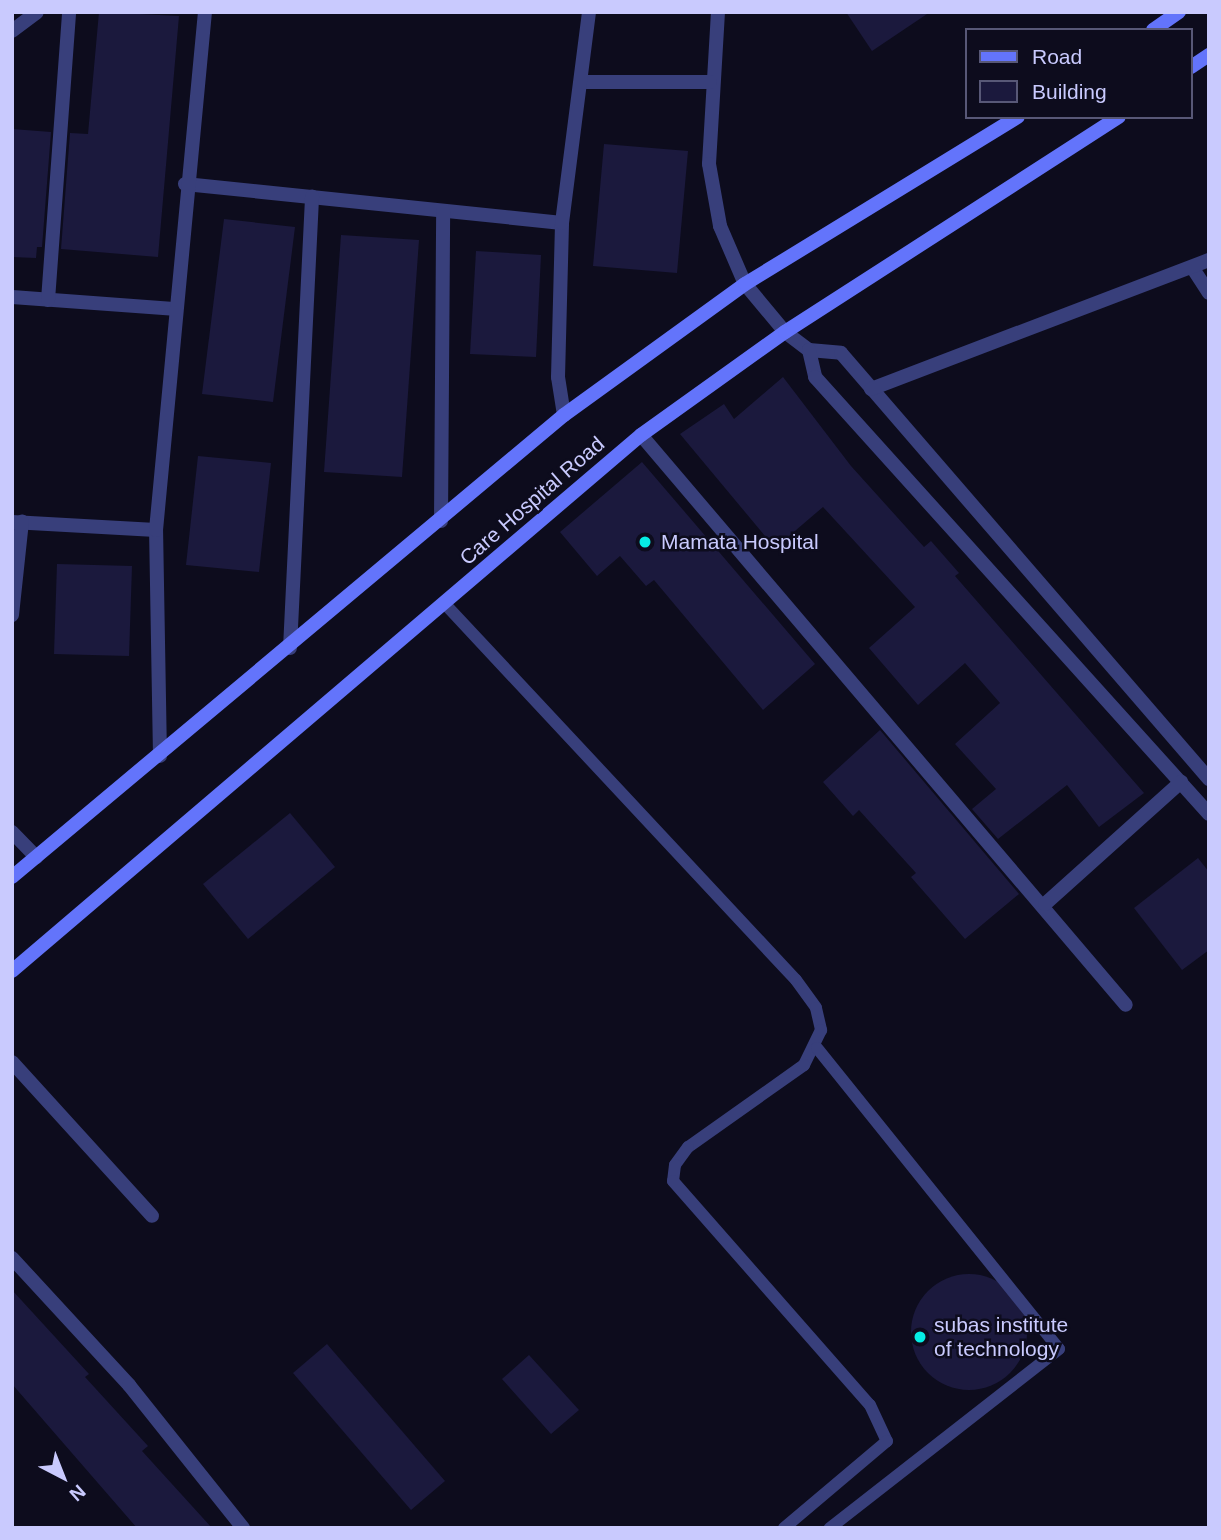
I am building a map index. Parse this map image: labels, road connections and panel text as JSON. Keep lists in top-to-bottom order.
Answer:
{
  "streets": {
    "street": ["Care Hospital Road"]
  },
  "places": ["Mamata Hospital", "subas institute of technology"],
  "legend": ["Road", "Building"],
  "north": "bottom right"
}
